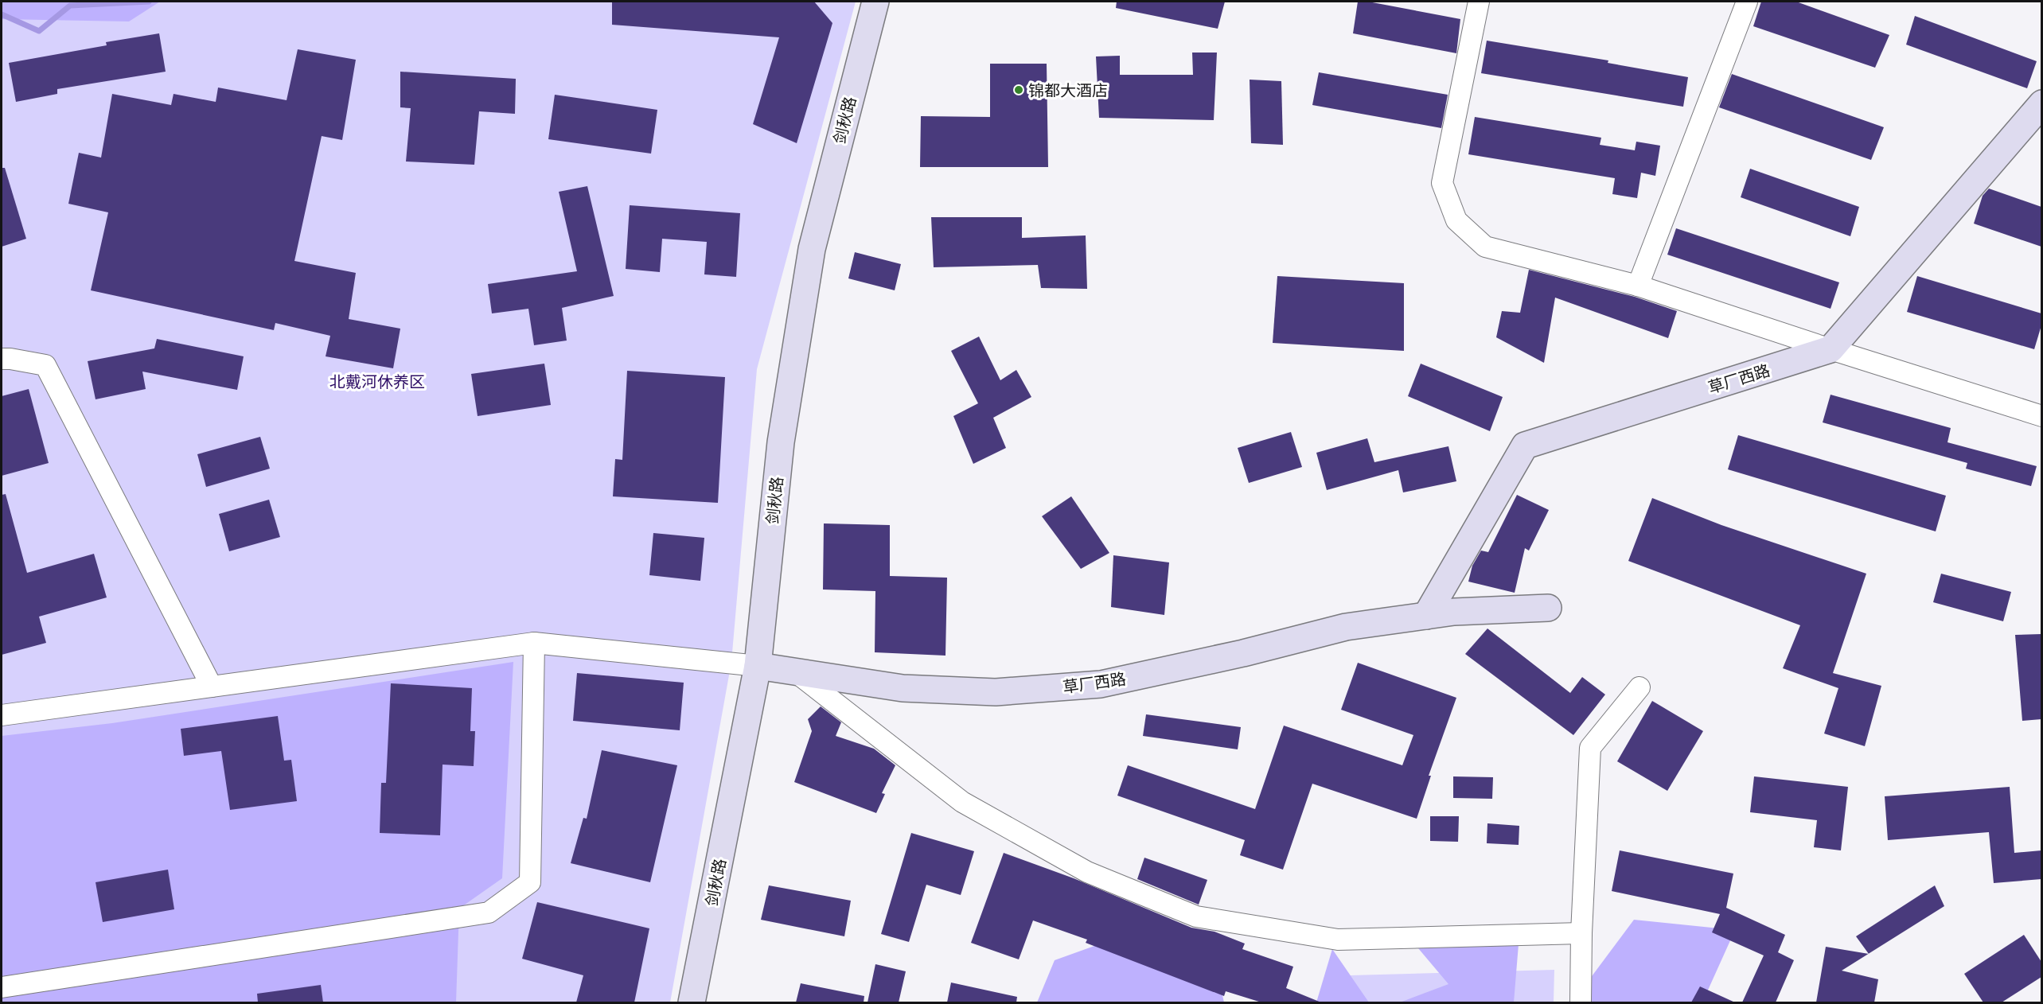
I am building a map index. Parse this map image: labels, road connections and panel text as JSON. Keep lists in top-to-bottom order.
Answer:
{
  "streets": {
    "main road": ["剑秋路", "草厂西路"]
  },
  "crossings": [
    ["剑秋路", "草厂西路"]
  ],
  "parks": ["北戴河休养区"],
  "places": ["锦都大酒店"]
}
